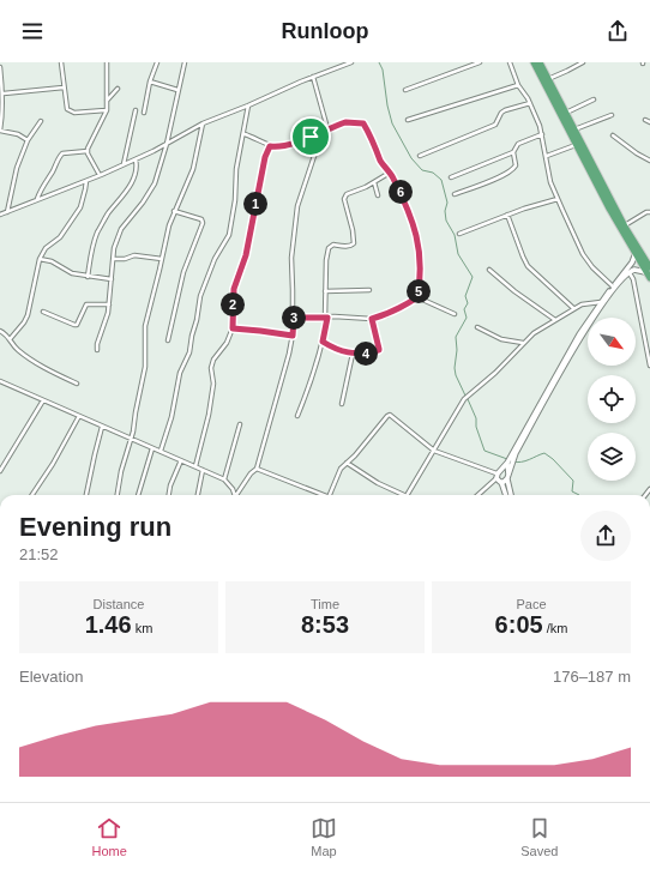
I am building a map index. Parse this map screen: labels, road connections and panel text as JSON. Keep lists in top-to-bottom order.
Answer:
{
  "north": "bottom right",
  "page": {
    "header": "Runloop",
    "pins": [
      "6",
      "1",
      "5",
      "2",
      "3",
      "4"
    ],
    "heading": ["Evening run", "21:52"],
    "stats": [
      ["Distance", "1.46 km"],
      ["Time", "8:53"],
      ["Pace", "6:05 /km"]
    ],
    "chart": ["Elevation", "176–187 m"],
    "tabs": ["Home", "Map", "Saved"]
  }
}
